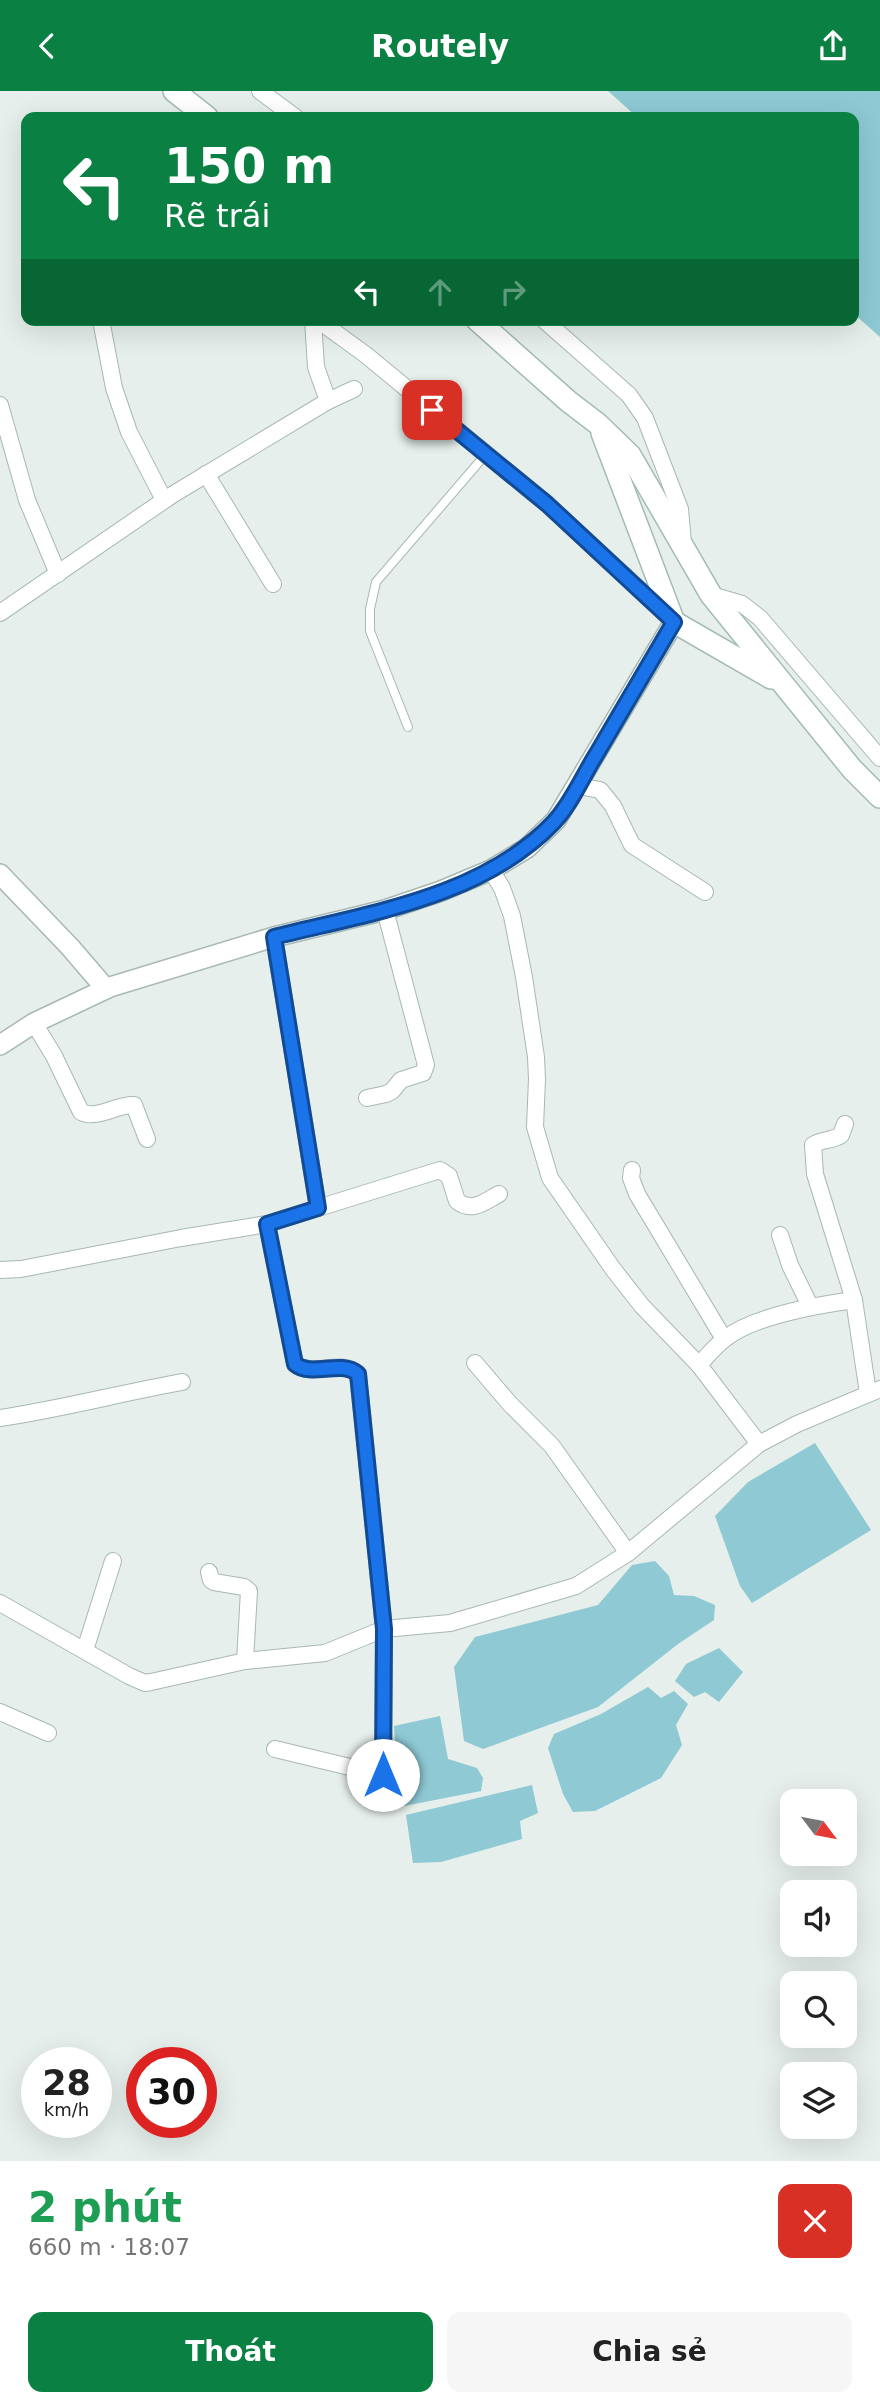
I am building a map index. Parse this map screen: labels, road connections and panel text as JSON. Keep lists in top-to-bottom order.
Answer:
{
  "north": "bottom right",
  "page": {
    "header": "Routely",
    "turn": ["150 m", "Rẽ trái"],
    "speed": "28 km/h",
    "limit": "30",
    "heading": ["2 phút", "660 m · 18:07"],
    "buttons": ["Thoát", "Chia sẻ"]
  }
}
